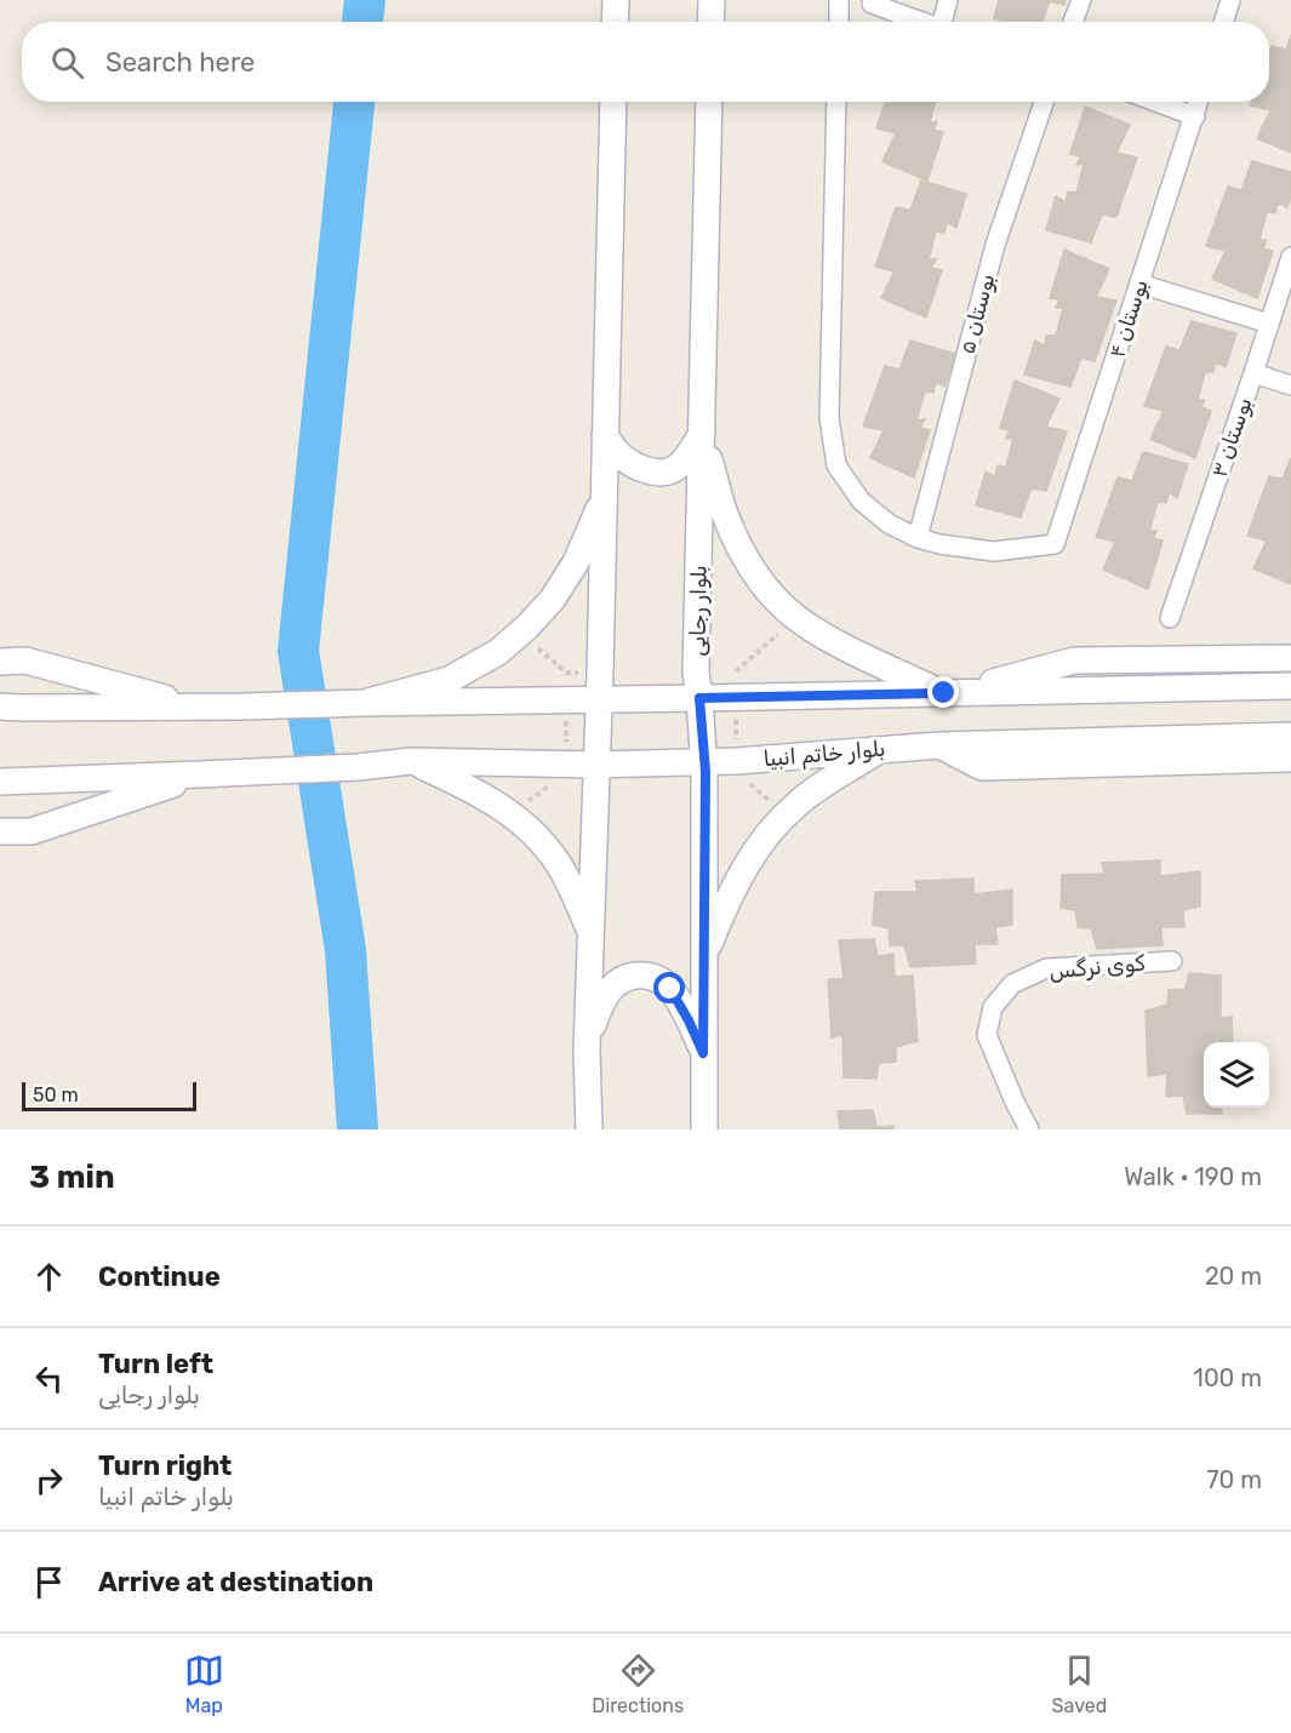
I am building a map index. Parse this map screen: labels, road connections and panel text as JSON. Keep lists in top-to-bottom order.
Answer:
{
  "streets": {
    "main road": ["بلوار رجایی", "بلوار خاتم انبیا"],
    "street": [
      "بوستان ۵",
      "بوستان ۴",
      "بوستان ۳",
      "کوی نرگس"
    ]
  },
  "crossings": [
    ["بوستان ۵", "بوستان ۴"],
    ["بلوار رجایی", "بلوار خاتم انبیا"]
  ],
  "scale_bar": "50 m",
  "page": {
    "search": "Search here",
    "scale": "50 m",
    "heading": ["3 min", "Walk · 190 m"],
    "list": [
      ["Continue", "20 m"],
      ["Turn left", "بلوار رجایی", "100 m"],
      ["Turn right", "بلوار خاتم انبیا", "70 m"],
      "Arrive at destination"
    ],
    "nav": ["Map", "Directions", "Saved"]
  }
}
